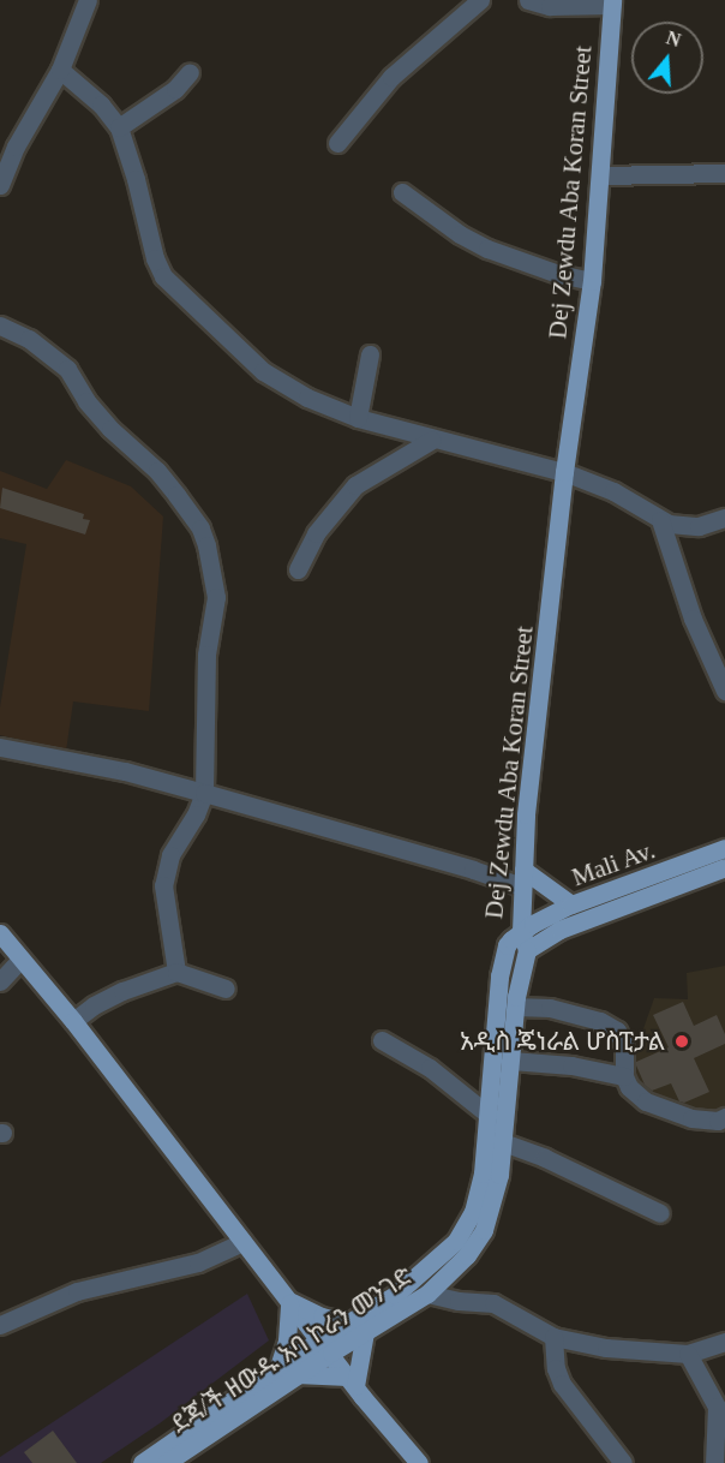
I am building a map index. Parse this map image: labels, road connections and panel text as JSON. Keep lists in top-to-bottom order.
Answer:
{
  "streets": {
    "main road": ["Dej Zewdu Aba Koran Street", "Mali Av.", "ደጃ/ች ዘውዱ አባ ኮራን መንገድ"]
  },
  "crossings": [
    ["Dej Zewdu Aba Koran Street", "Mali Av."],
    ["Dej Zewdu Aba Koran Street", "ደጃ/ች ዘውዱ አባ ኮራን መንገድ"],
    ["Mali Av.", "ደጃ/ች ዘውዱ አባ ኮራን መንገድ"]
  ],
  "places": ["አዲስ ጄነራል ሆስፒታል"],
  "north": "top"
}
